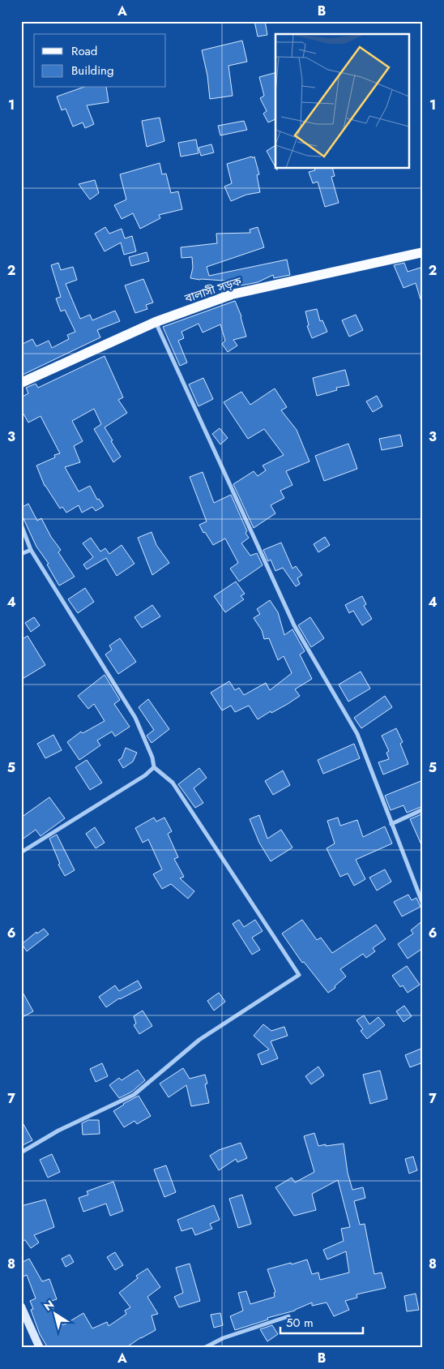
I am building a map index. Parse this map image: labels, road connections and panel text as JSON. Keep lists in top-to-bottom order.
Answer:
{
  "streets": {
    "main road": ["বালাসী সড়ক"]
  },
  "legend": ["Road", "Building"],
  "scale_bar": "50 m",
  "north": "top left",
  "grid": {
    "columns": ["A", "B"],
    "rows": [
      "1",
      "2",
      "3",
      "4",
      "5",
      "6",
      "7",
      "8"
    ]
  }
}
